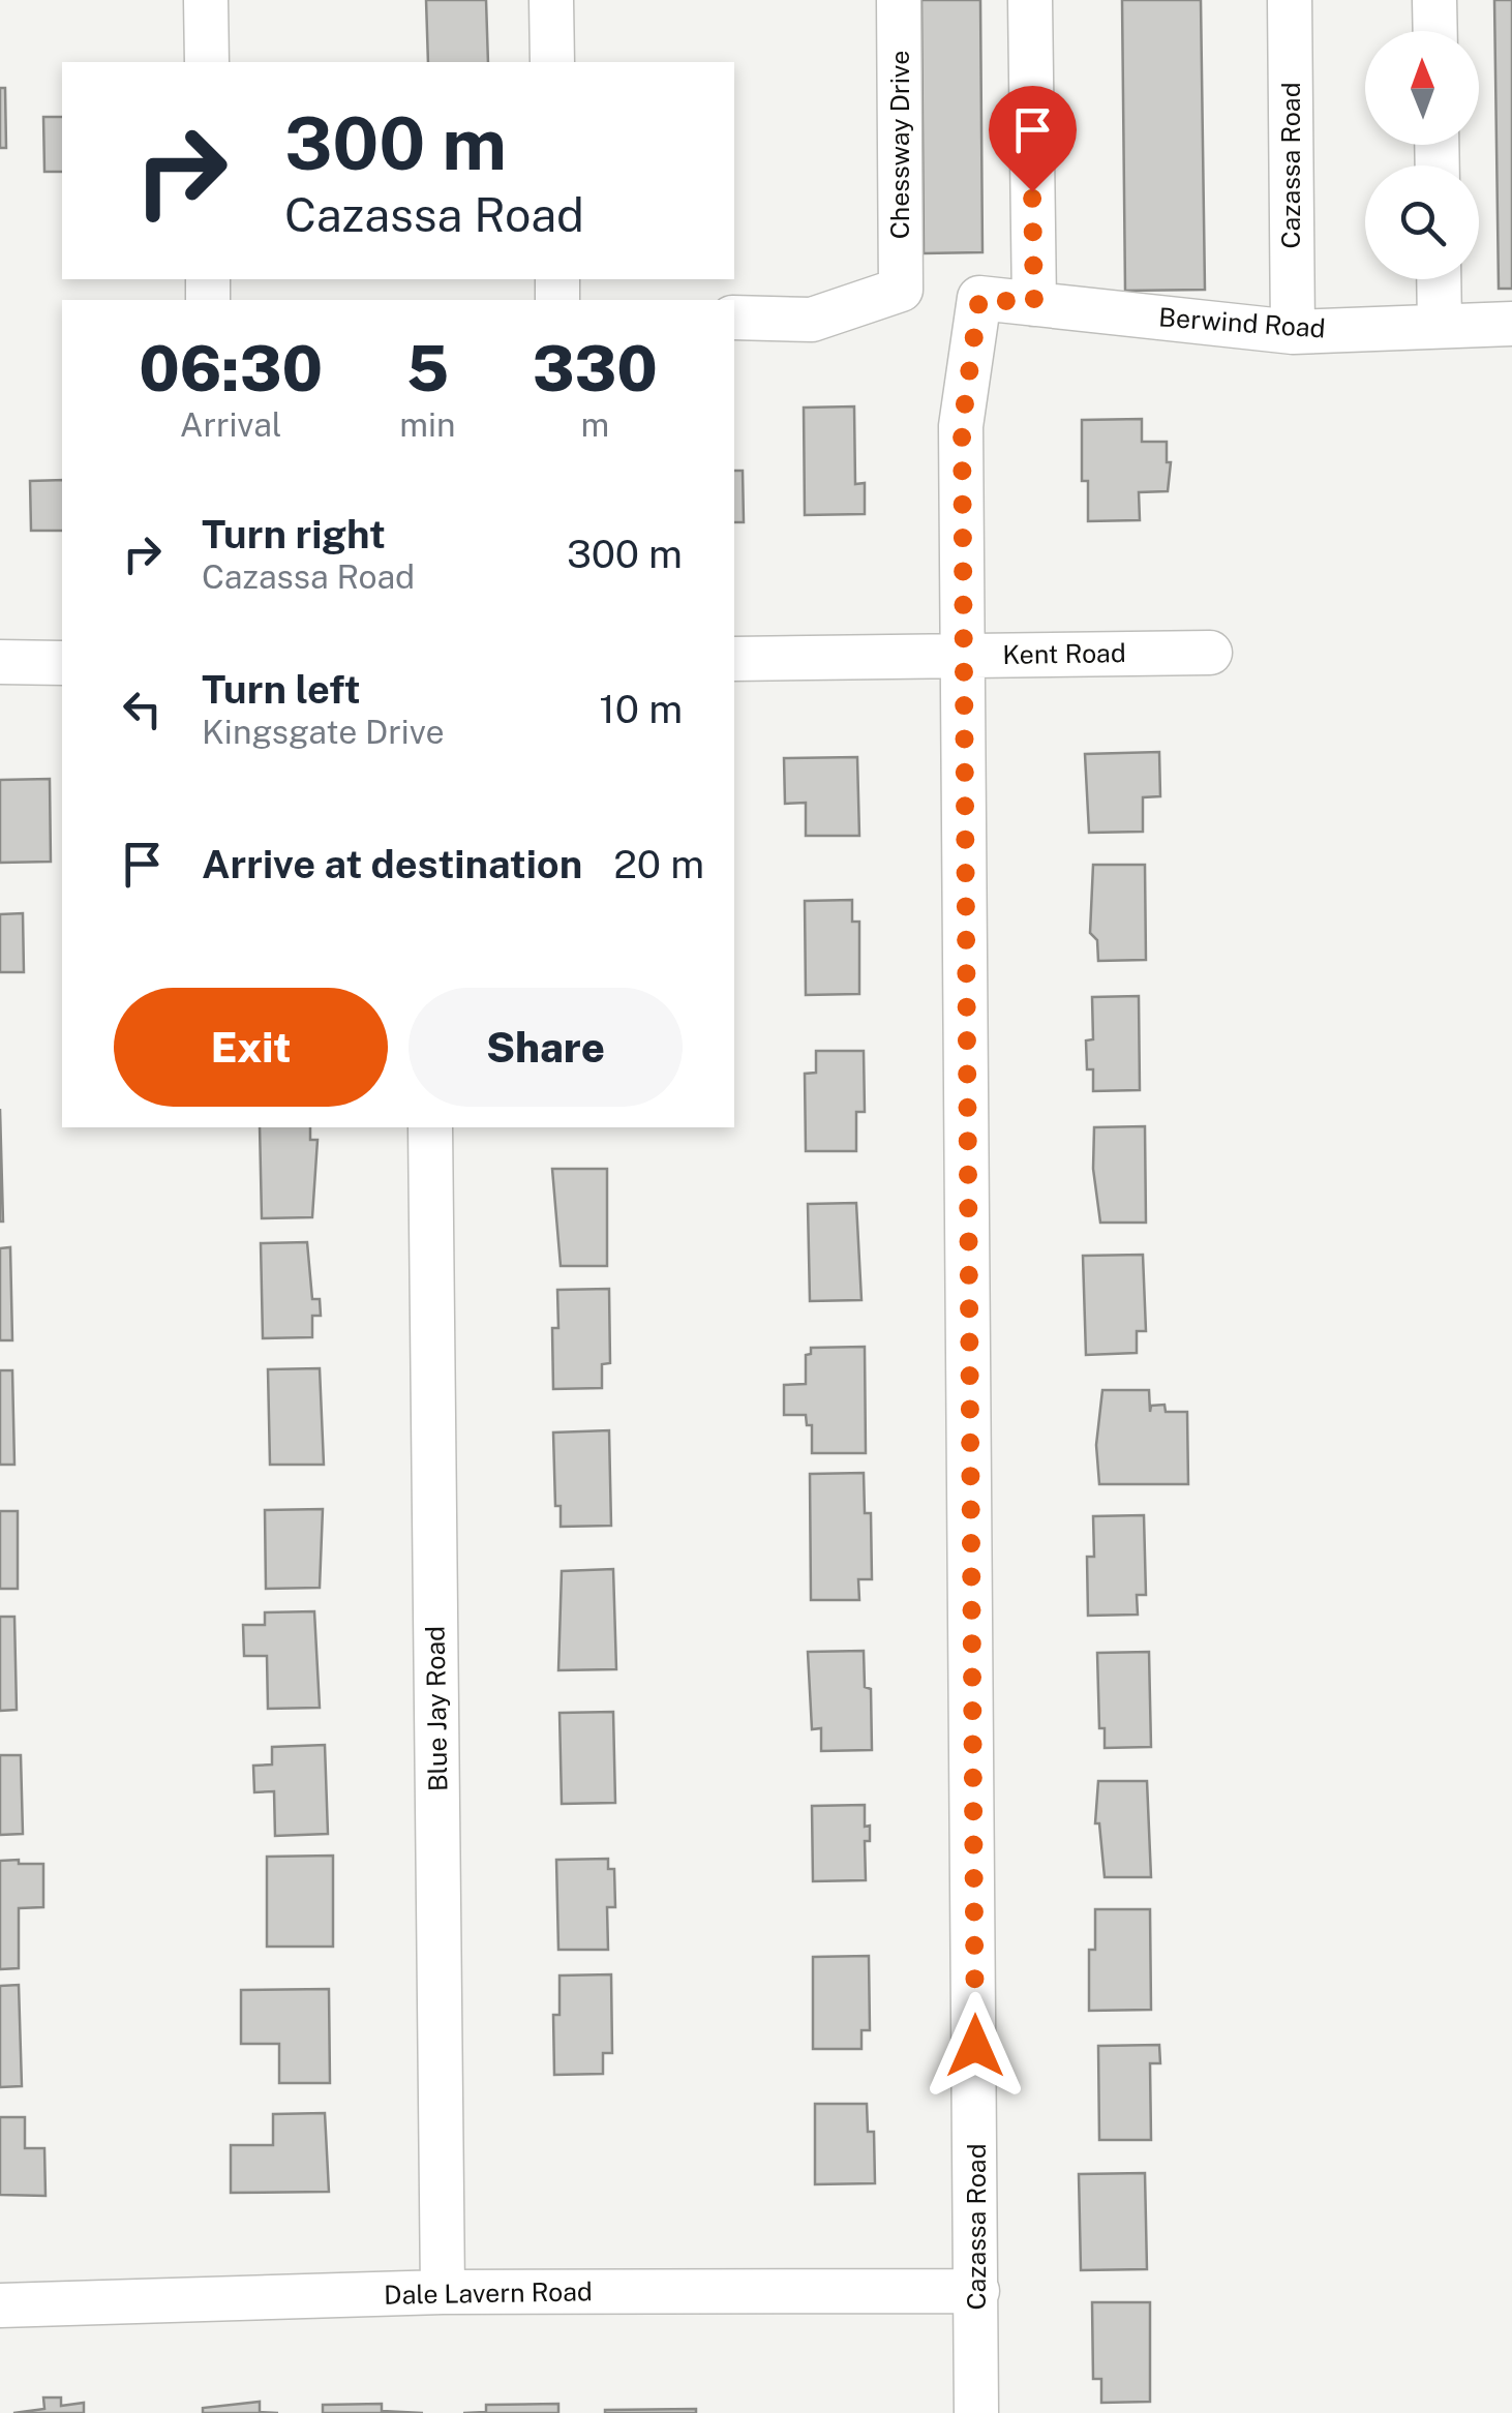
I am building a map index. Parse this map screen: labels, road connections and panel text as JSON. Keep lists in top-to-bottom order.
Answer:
{
  "streets": {
    "street": [
      "Chessway Drive",
      "Cazassa Road",
      "Berwind Road",
      "Kent Road",
      "Blue Jay Road",
      "Dale Lavern Road"
    ]
  },
  "crossings": [
    ["Cazassa Road", "Berwind Road"],
    ["Cazassa Road", "Kent Road"],
    ["Cazassa Road", "Dale Lavern Road"],
    ["Blue Jay Road", "Dale Lavern Road"]
  ],
  "north": "top",
  "page": {
    "turn": ["300 m", "Cazassa Road"],
    "eta": [
      "06:30",
      "Arrival",
      "5",
      "min",
      "330",
      "m"
    ],
    "list": [
      {
        "name": "Turn right",
        "note": "Cazassa Road",
        "value": "300 m"
      },
      {
        "name": "Turn left",
        "note": "Kingsgate Drive",
        "value": "10 m"
      },
      {
        "name": "Arrive at destination",
        "value": "20 m"
      }
    ],
    "buttons": ["Exit", "Share"]
  }
}
